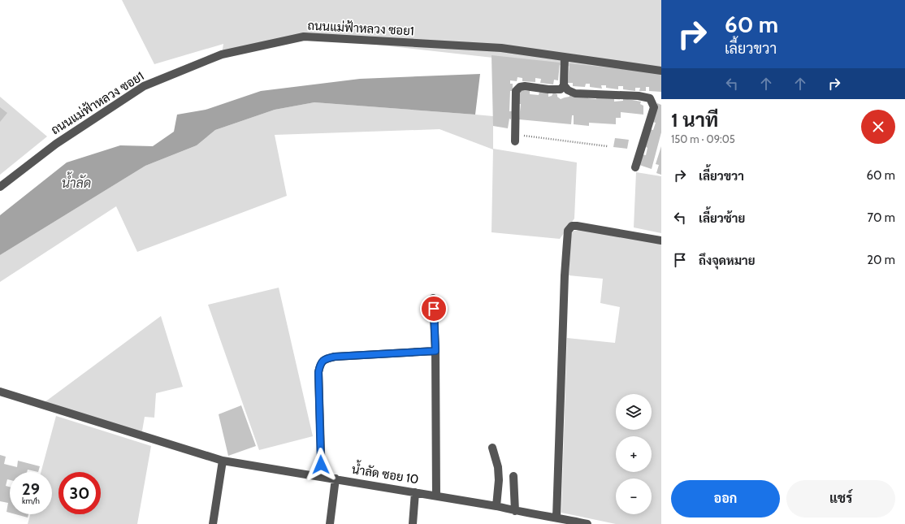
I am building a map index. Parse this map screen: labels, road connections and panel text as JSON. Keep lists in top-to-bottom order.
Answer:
{
  "streets": {
    "street": ["ถนนแม่ฟ้าหลวง ซอย1", "น้ำลัด ซอย 10"]
  },
  "water": ["น้ำลัด"],
  "page": {
    "turn": ["60 m", "เลี้ยวขวา"],
    "heading": ["1 นาที", "150 m · 09:05"],
    "list": [
      {
        "name": "เลี้ยวขวา",
        "value": "60 m"
      },
      {
        "name": "เลี้ยวซ้าย",
        "value": "70 m"
      },
      {
        "name": "ถึงจุดหมาย",
        "value": "20 m"
      }
    ],
    "map_buttons": ["+", "−"],
    "speed": "29 km/h",
    "limit": "30",
    "buttons": ["ออก", "แชร์"]
  }
}
